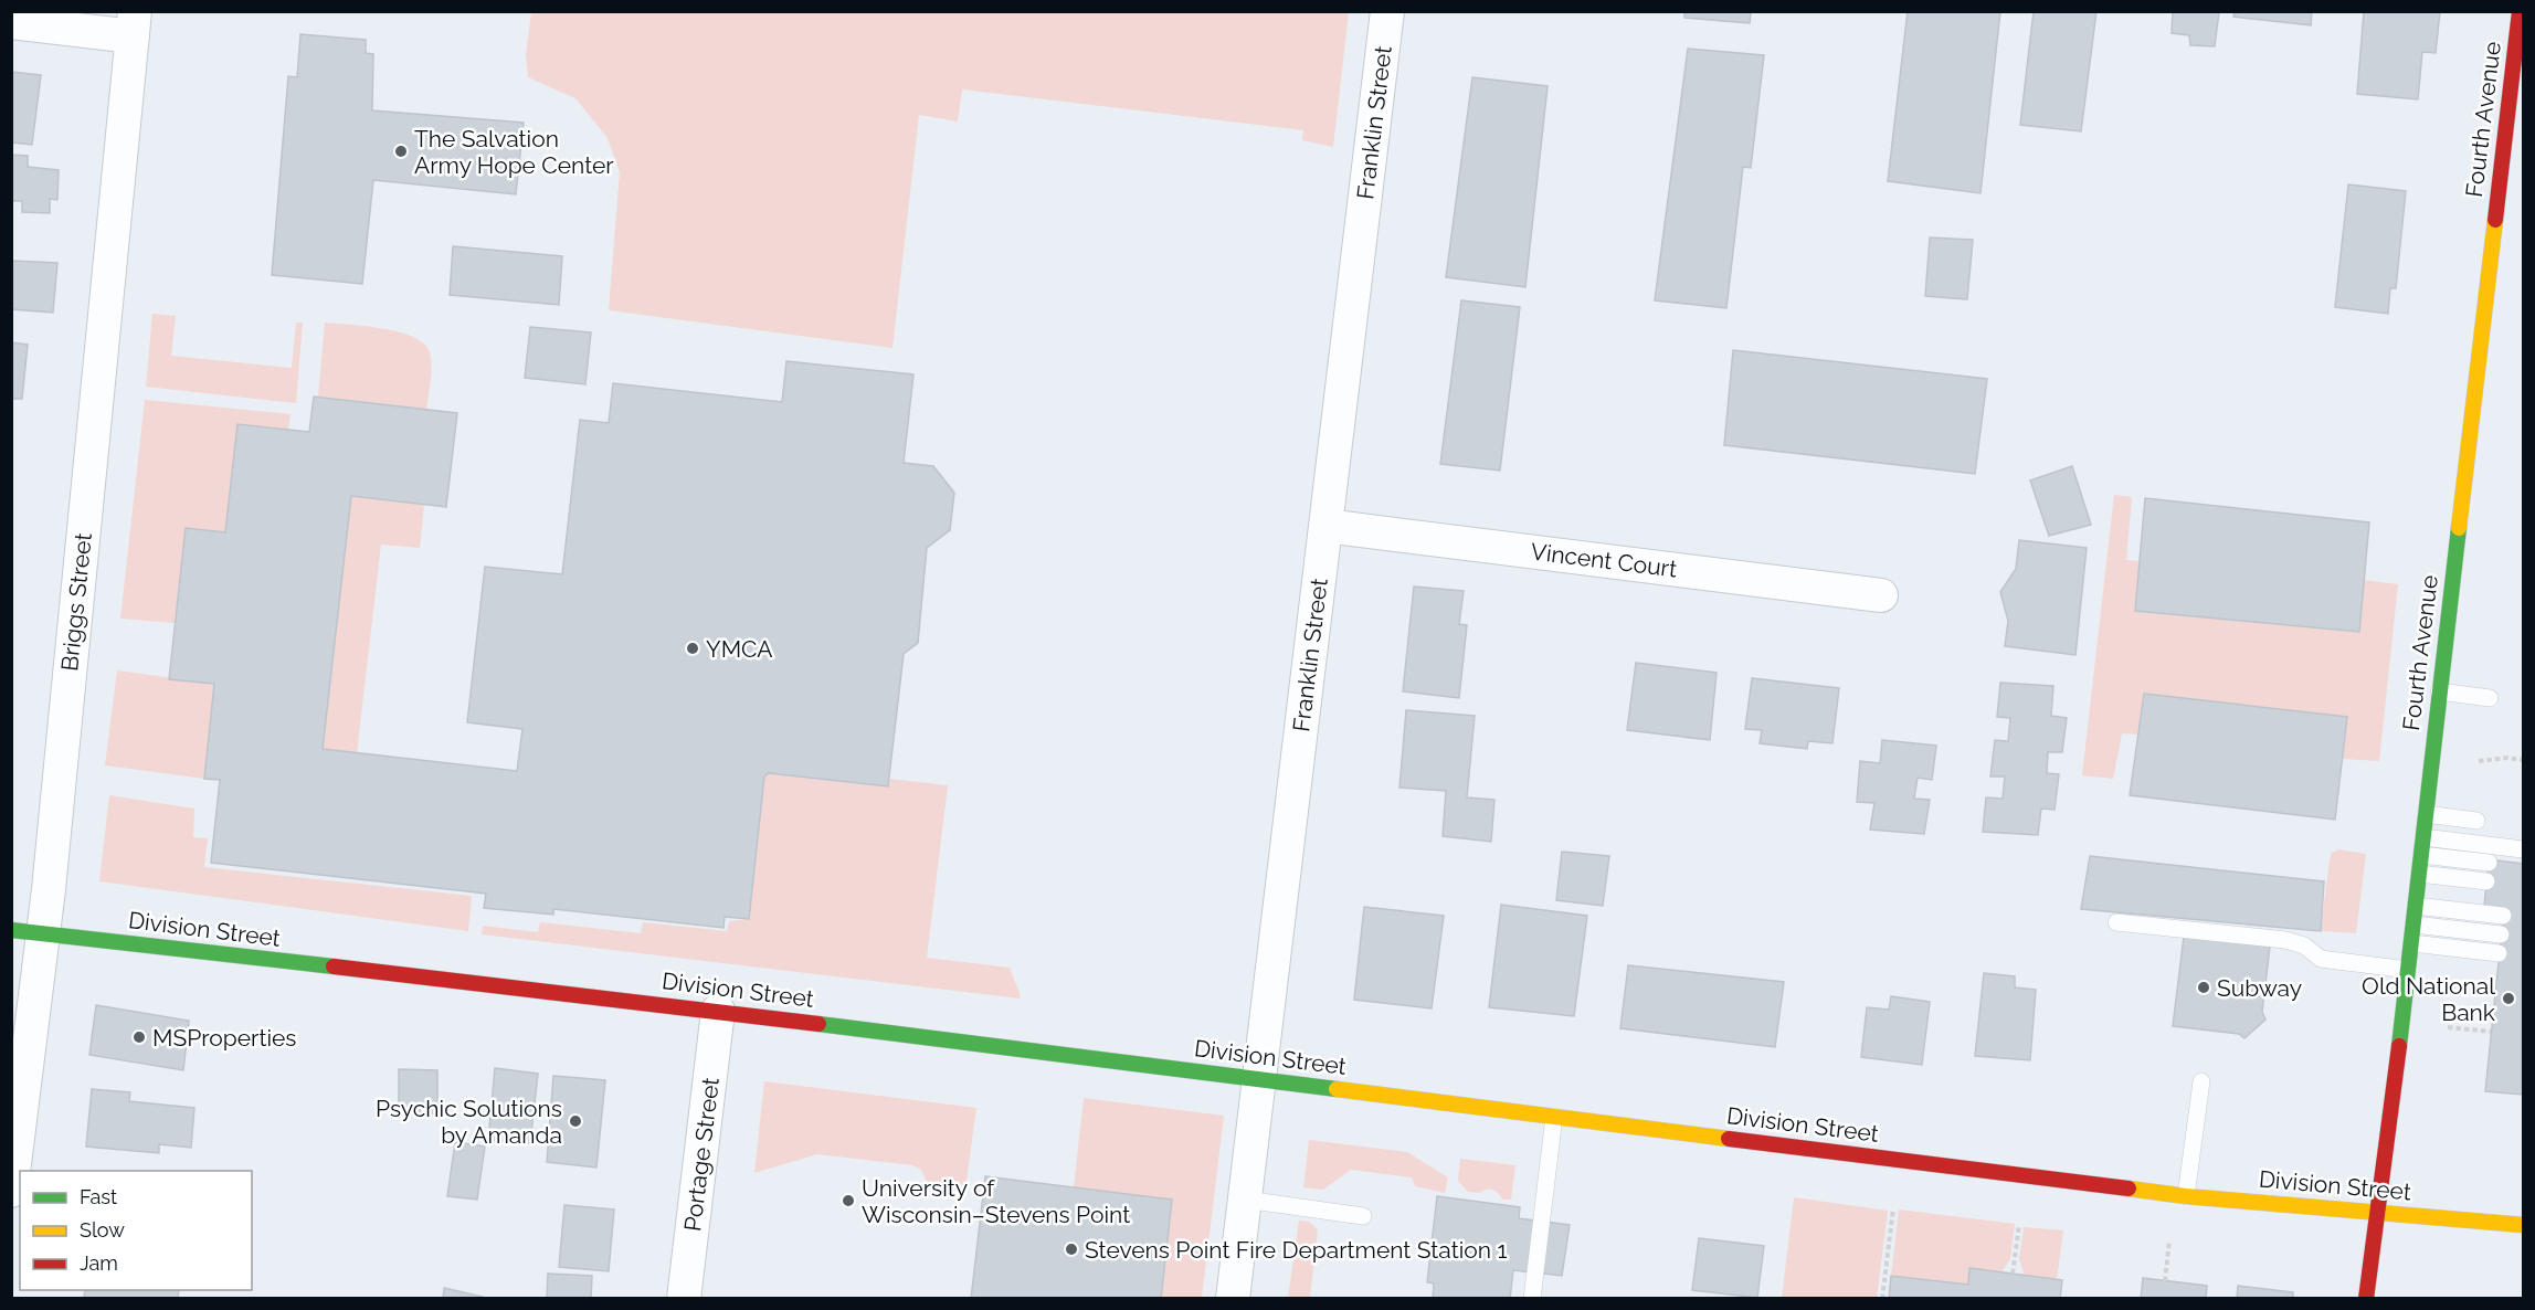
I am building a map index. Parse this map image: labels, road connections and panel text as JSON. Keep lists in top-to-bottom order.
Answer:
{
  "streets": {
    "main road": ["Fourth Avenue", "Division Street"],
    "street": [
      "Franklin Street",
      "Vincent Court",
      "Briggs Street",
      "Portage Street"
    ]
  },
  "crossings": [
    ["Fourth Avenue", "Division Street"],
    ["Franklin Street", "Vincent Court"],
    ["Franklin Street", "Division Street"],
    ["Briggs Street", "Division Street"],
    ["Division Street", "Portage Street"]
  ],
  "places": [
    "The Salvation Army Hope Center",
    "YMCA",
    "Subway",
    "Old National Bank",
    "MSProperties",
    "Psychic Solutions by Amanda",
    "University of Wisconsin–Stevens Point",
    "Stevens Point Fire Department Station 1"
  ],
  "legend": ["Fast", "Slow", "Jam"]
}
